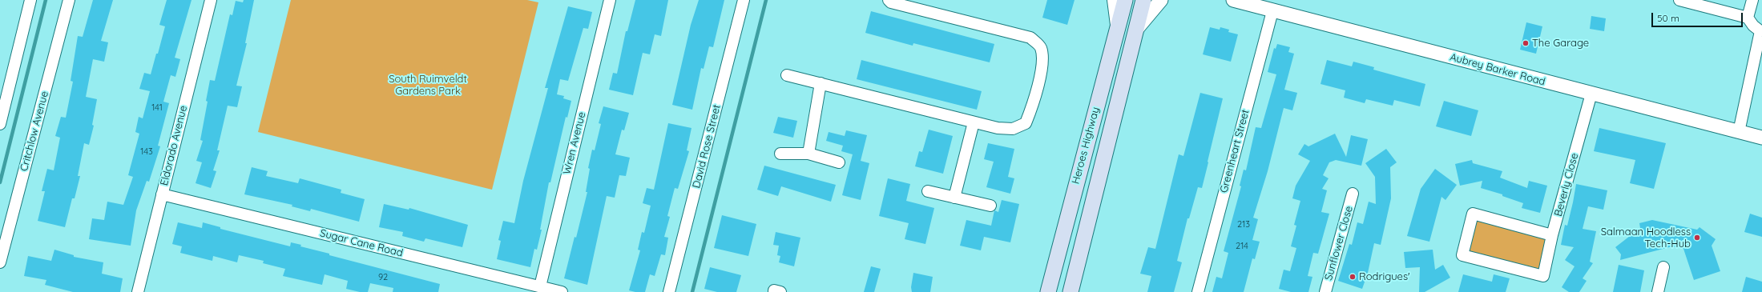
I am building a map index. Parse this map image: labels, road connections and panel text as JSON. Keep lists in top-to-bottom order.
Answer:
{
  "streets": {
    "main road": ["Heroes Highway"],
    "street": [
      "Aubrey Barker Road",
      "Critchlow Avenue",
      "Wren Avenue",
      "Eldorado Avenue",
      "David Rose Street",
      "Greenheart Street",
      "Beverly Close",
      "Sugar Cane Road",
      "Sunflower Close"
    ]
  },
  "crossings": [
    ["Aubrey Barker Road", "Greenheart Street"],
    ["Aubrey Barker Road", "Beverly Close"],
    ["Wren Avenue", "Sugar Cane Road"],
    ["Eldorado Avenue", "Sugar Cane Road"]
  ],
  "parks": ["South Ruimveldt Gardens Park"],
  "places": ["The Garage", "Salmaan Hoodless Tech-Hub", "Rodrigues'"],
  "house_numbers": [
    "141",
    "143",
    "213",
    "214",
    "92"
  ],
  "scale_bar": "50 m"
}
